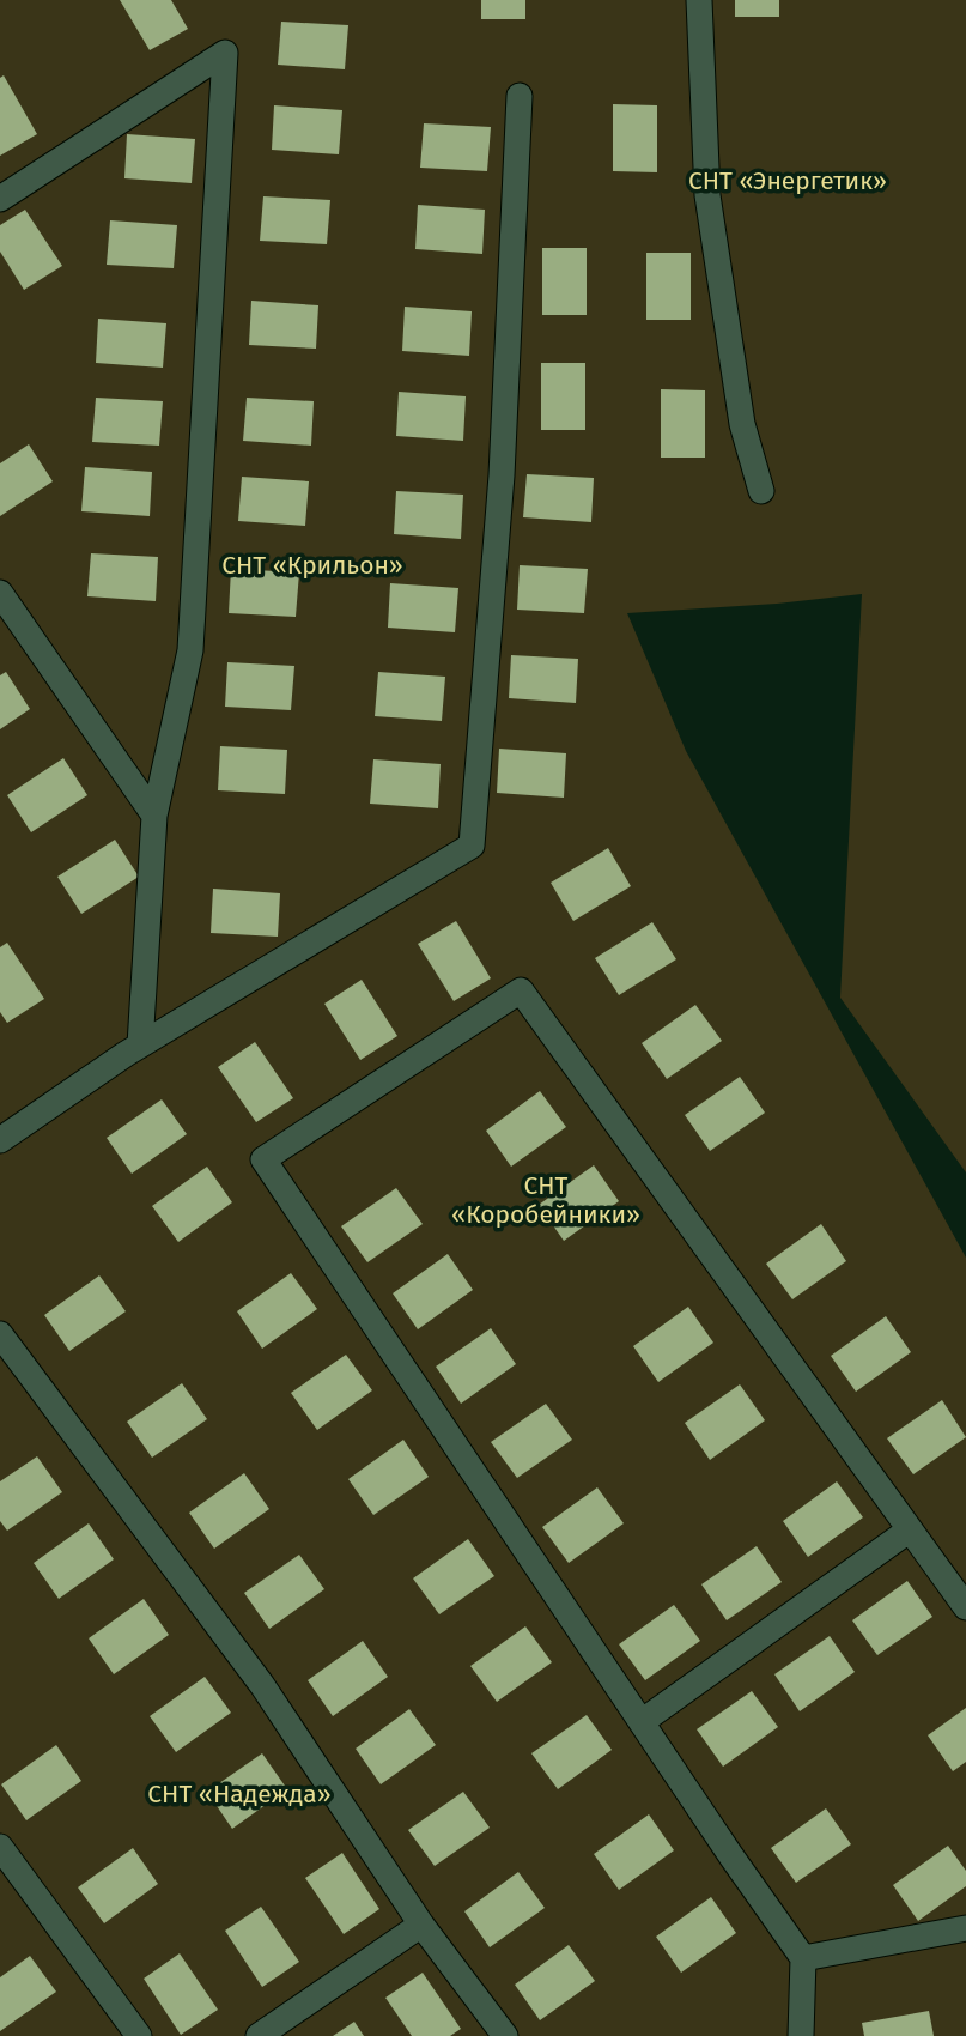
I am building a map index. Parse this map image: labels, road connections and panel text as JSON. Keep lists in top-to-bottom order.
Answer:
{
  "parks": [
    "СНТ «Энергетик»",
    "СНТ «Крильон»",
    "СНТ «Коробейники»",
    "СНТ «Надежда»"
  ]
}
